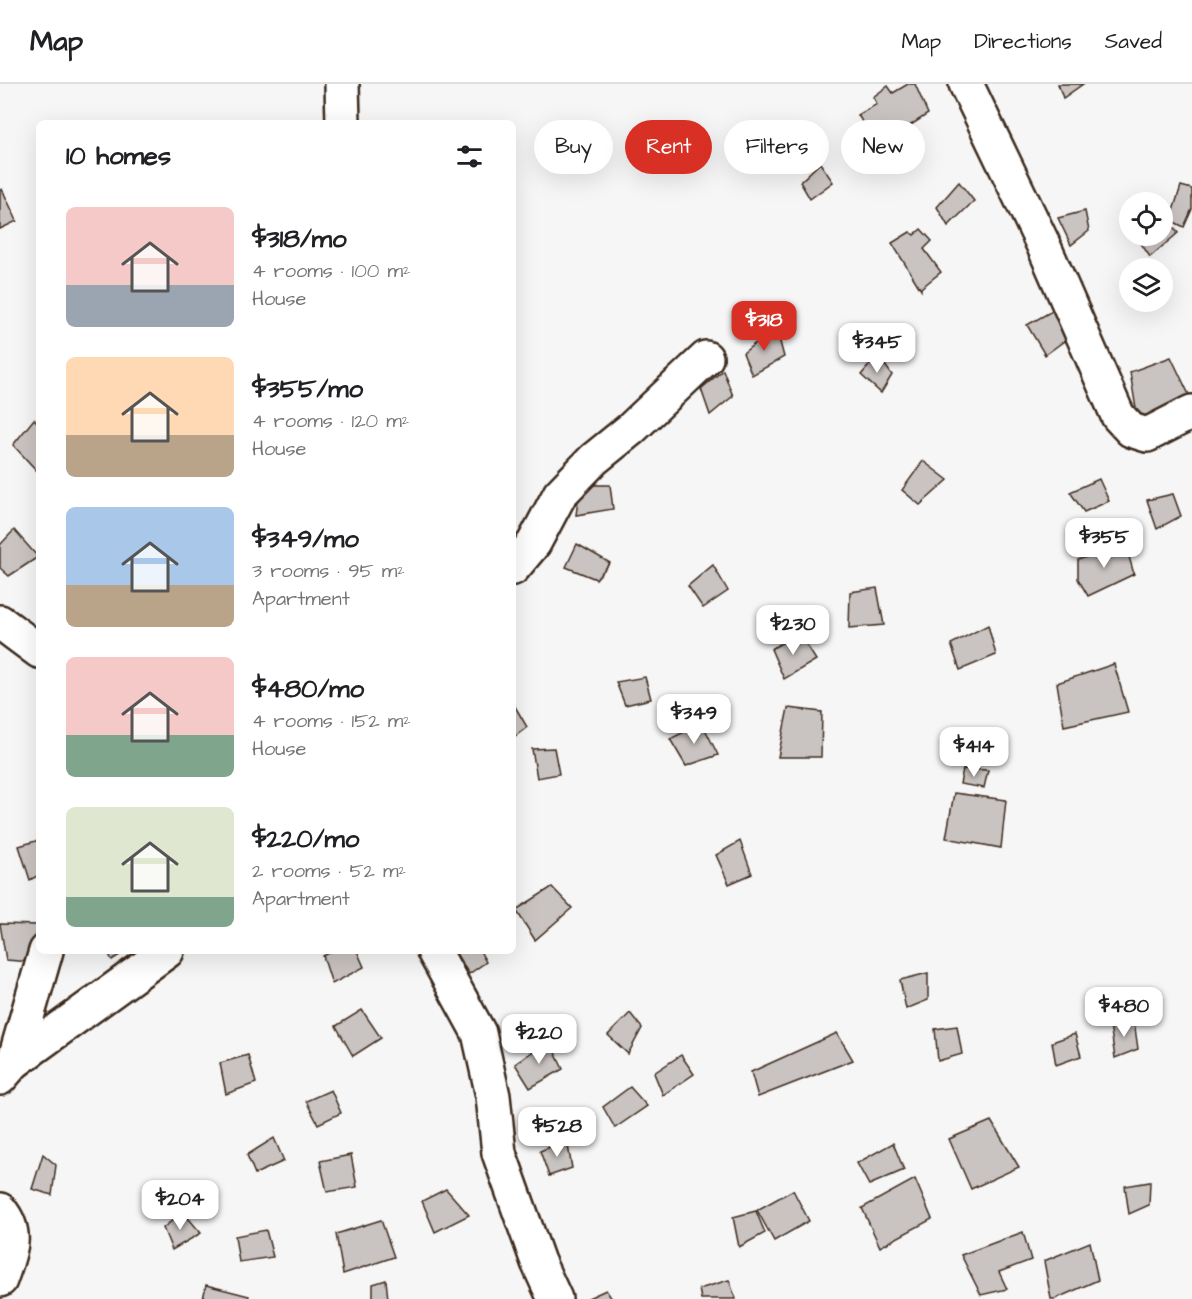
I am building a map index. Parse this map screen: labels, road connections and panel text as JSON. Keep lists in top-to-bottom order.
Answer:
{
  "page": {
    "header": "Map",
    "nav": ["Map", "Directions", "Saved"],
    "chip": [
      "Buy",
      "Rent",
      "Filters",
      "New"
    ],
    "heading": "10 homes",
    "list": [
      {
        "name": "$318/mo",
        "note": "4 rooms · 100 m² · House"
      },
      {
        "name": "$355/mo",
        "note": "4 rooms · 120 m² · House"
      },
      {
        "name": "$349/mo",
        "note": "3 rooms · 95 m² · Apartment"
      },
      {
        "name": "$480/mo",
        "note": "4 rooms · 152 m² · House"
      },
      {
        "name": "$220/mo",
        "note": "2 rooms · 52 m² · Apartment"
      }
    ],
    "price": [
      "$318",
      "$345",
      "$355",
      "$230",
      "$349",
      "$414",
      "$480",
      "$220",
      "$528",
      "$204"
    ]
  }
}
